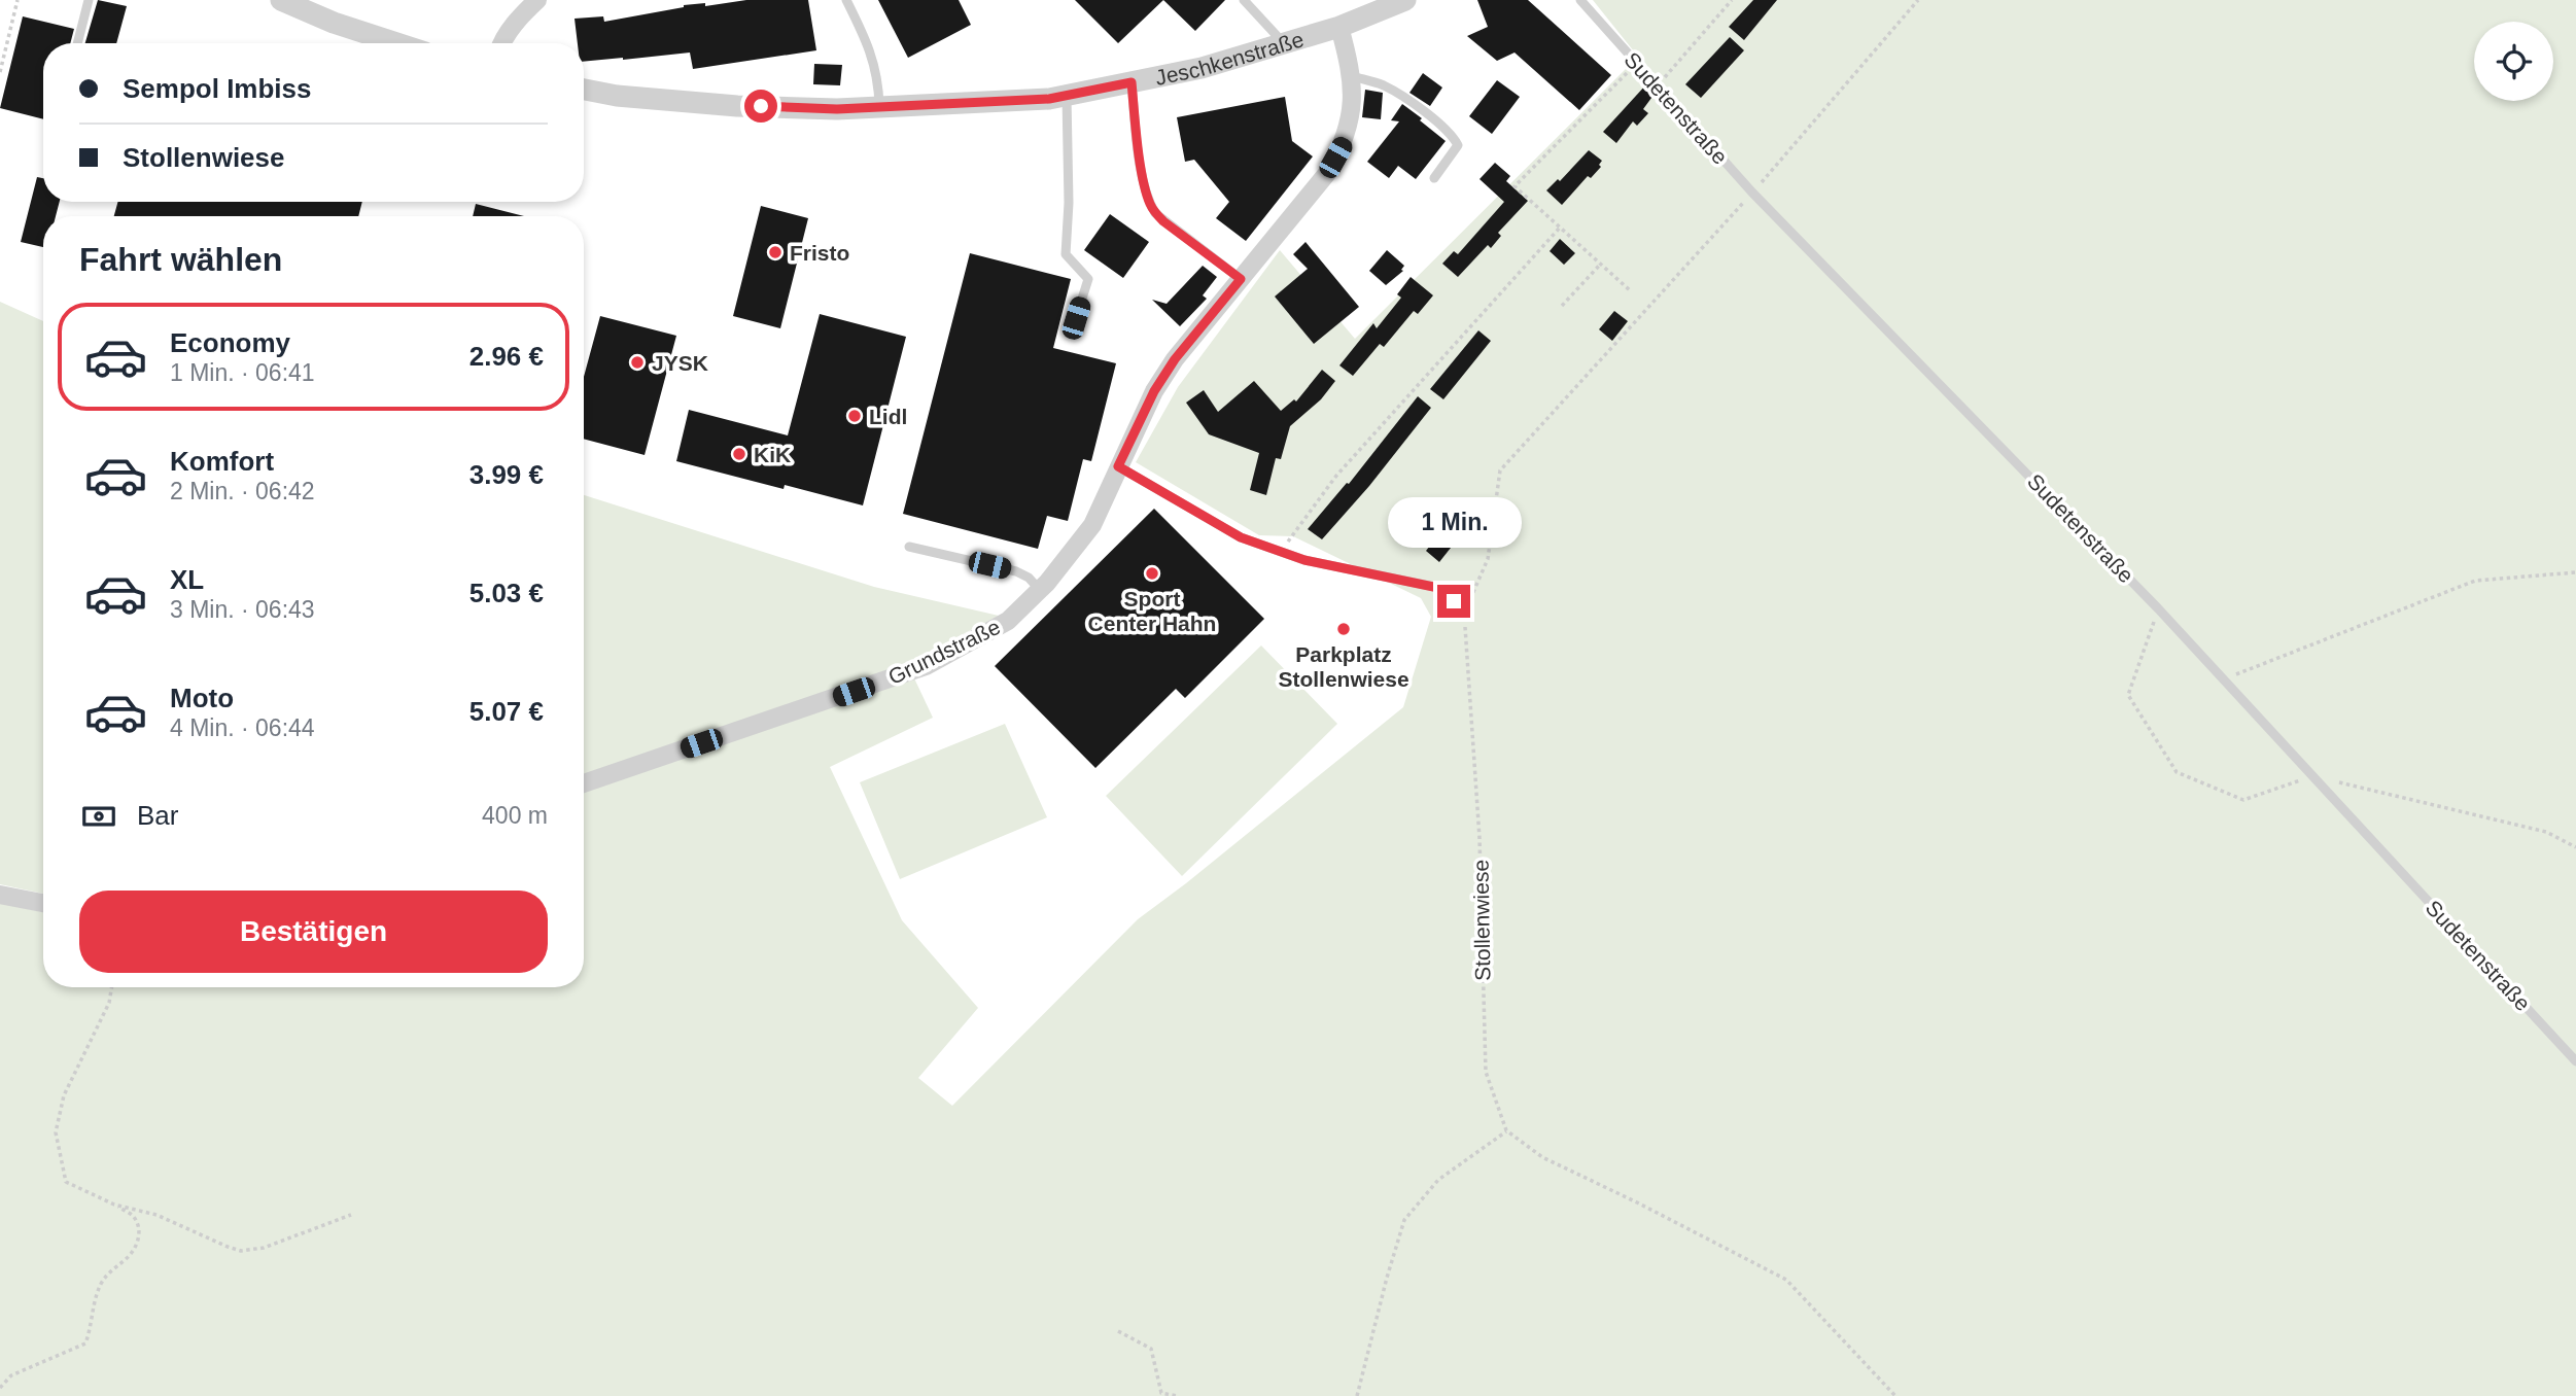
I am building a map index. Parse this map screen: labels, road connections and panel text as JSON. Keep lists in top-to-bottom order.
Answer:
{
  "streets": {
    "street": ["Jeschkenstraße", "Grundstraße"],
    "lane": ["Sudetenstraße"],
    "path": ["Stollenwiese"]
  },
  "crossings": [
    ["Jeschkenstraße", "Grundstraße"]
  ],
  "places": [
    "Fristo",
    "JYSK",
    "Lidl",
    "KiK",
    "Sport Center Hahn",
    "Parkplatz Stollenwiese"
  ],
  "page": {
    "banner": ["Sempol Imbiss", "Stollenwiese"],
    "heading": "Fahrt wählen",
    "list": [
      {
        "name": "Economy",
        "note": "1 Min. · 06:41",
        "value": "2.96 €"
      },
      {
        "name": "Komfort",
        "note": "2 Min. · 06:42",
        "value": "3.99 €"
      },
      {
        "name": "XL",
        "note": "3 Min. · 06:43",
        "value": "5.03 €"
      },
      {
        "name": "Moto",
        "note": "4 Min. · 06:44",
        "value": "5.07 €"
      }
    ],
    "bubble": "1 Min.",
    "pay": ["Bar", "400 m"],
    "buttons": "Bestätigen"
  }
}
